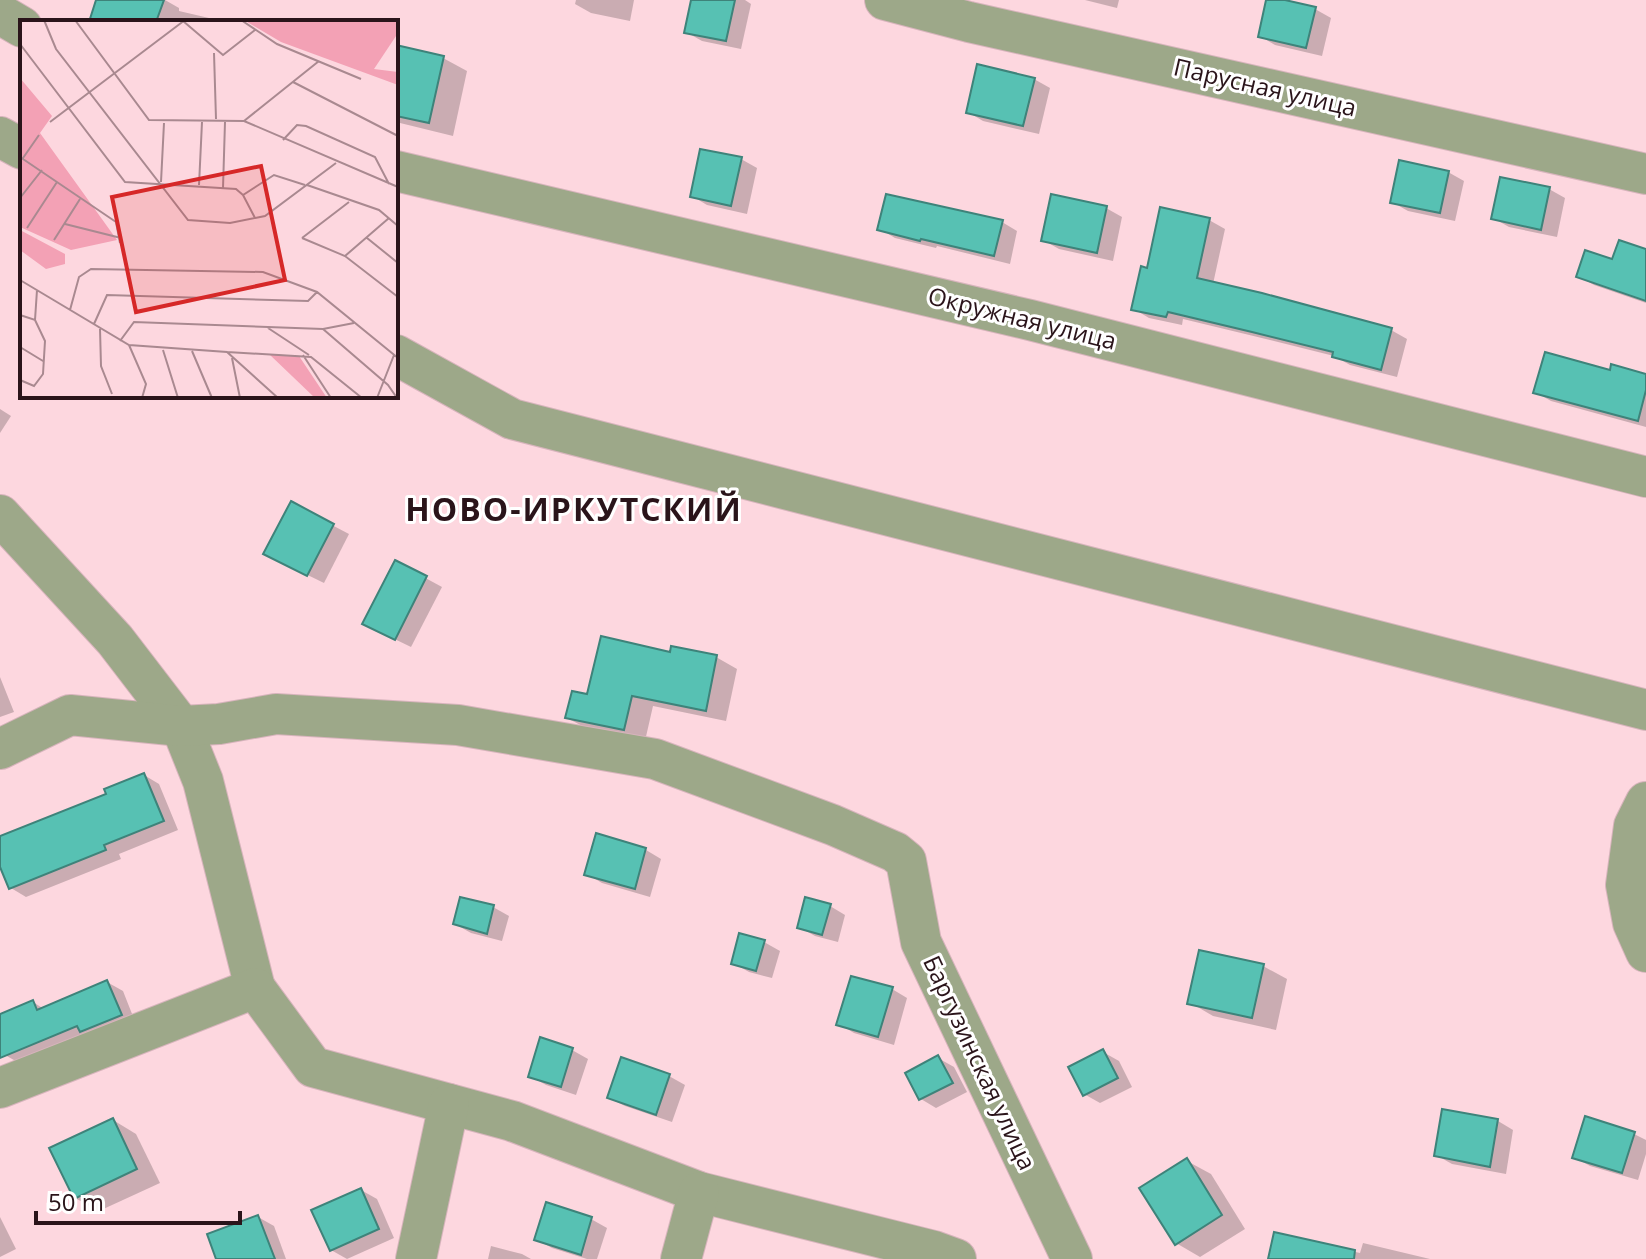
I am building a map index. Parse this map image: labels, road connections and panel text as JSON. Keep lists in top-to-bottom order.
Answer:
{
  "streets": {
    "street": ["Парусная улица", "Окружная улица", "Баргузинская улица"]
  },
  "districts": ["НОВО-ИРКУТСКИЙ"],
  "scale_bar": "50 m"
}
